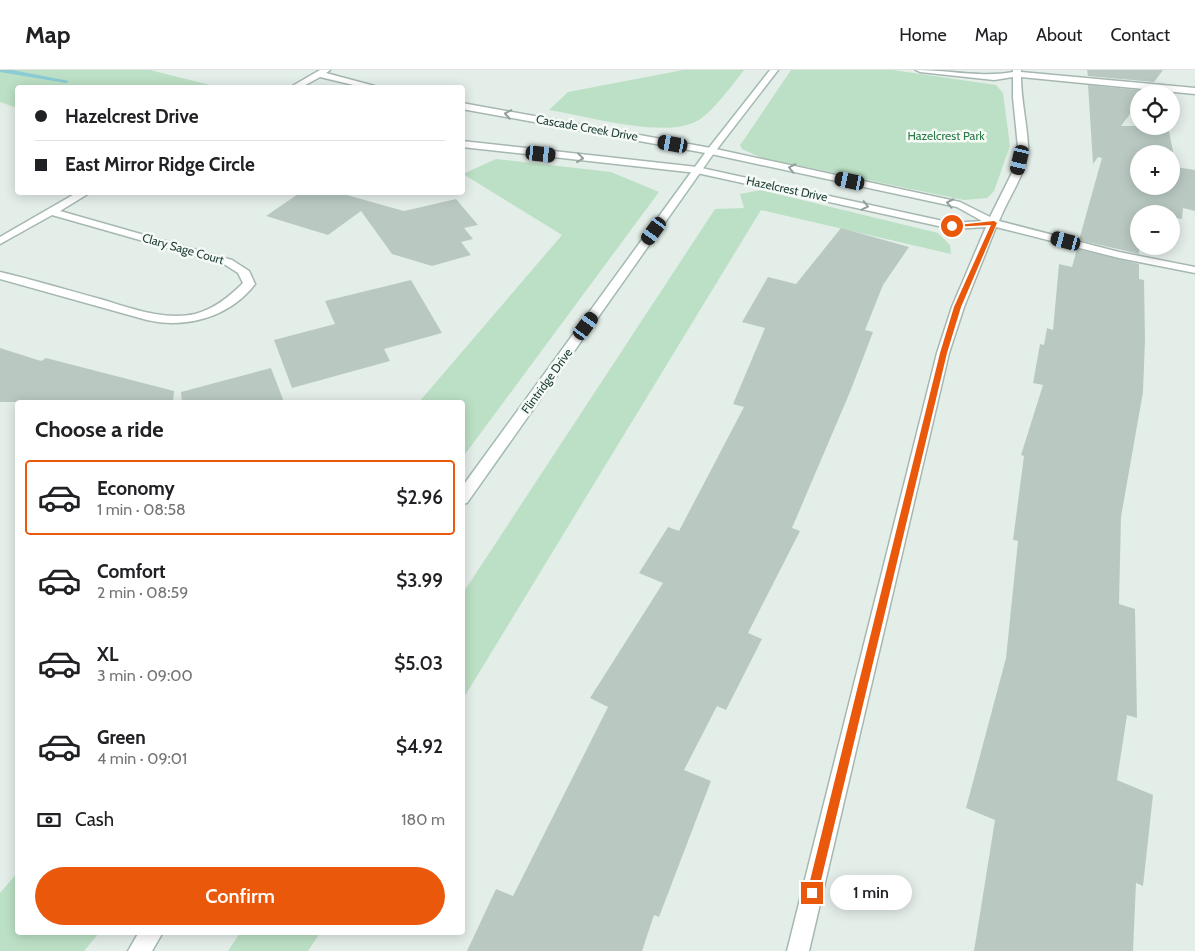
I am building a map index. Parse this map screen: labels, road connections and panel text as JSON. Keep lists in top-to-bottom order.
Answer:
{
  "streets": {
    "street": [
      "Cascade Creek Drive",
      "Hazelcrest Drive",
      "Clary Sage Court",
      "Flintridge Drive"
    ]
  },
  "crossings": [
    ["Cascade Creek Drive", "Hazelcrest Drive"],
    ["Cascade Creek Drive", "Flintridge Drive"],
    ["Hazelcrest Drive", "Flintridge Drive"]
  ],
  "parks": ["Hazelcrest Park"],
  "page": {
    "header": "Map",
    "nav": [
      "Home",
      "Map",
      "About",
      "Contact"
    ],
    "map_buttons": ["+", "−"],
    "banner": ["Hazelcrest Drive", "East Mirror Ridge Circle"],
    "heading": "Choose a ride",
    "list": [
      {
        "name": "Economy",
        "note": "1 min · 08:58",
        "value": "$2.96"
      },
      {
        "name": "Comfort",
        "note": "2 min · 08:59",
        "value": "$3.99"
      },
      {
        "name": "XL",
        "note": "3 min · 09:00",
        "value": "$5.03"
      },
      {
        "name": "Green",
        "note": "4 min · 09:01",
        "value": "$4.92"
      }
    ],
    "pay": ["Cash", "180 m"],
    "buttons": "Confirm",
    "bubble": "1 min"
  }
}
